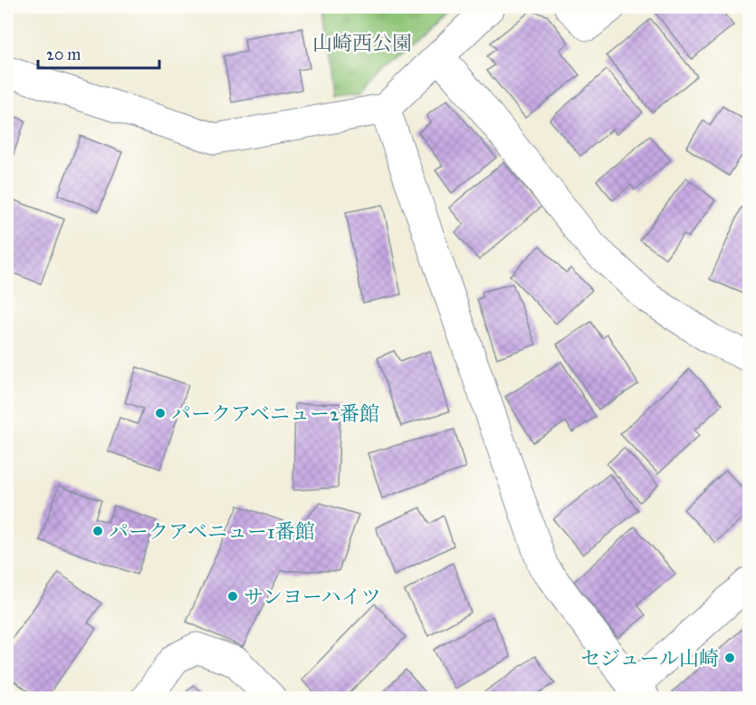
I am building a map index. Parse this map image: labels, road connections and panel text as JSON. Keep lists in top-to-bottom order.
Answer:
{
  "parks": ["山崎西公園"],
  "places": [
    "パークアベニュー2番館",
    "パークアベニュー1番館",
    "サンヨーハイツ",
    "セジュール山崎"
  ],
  "scale_bar": "20 m"
}
